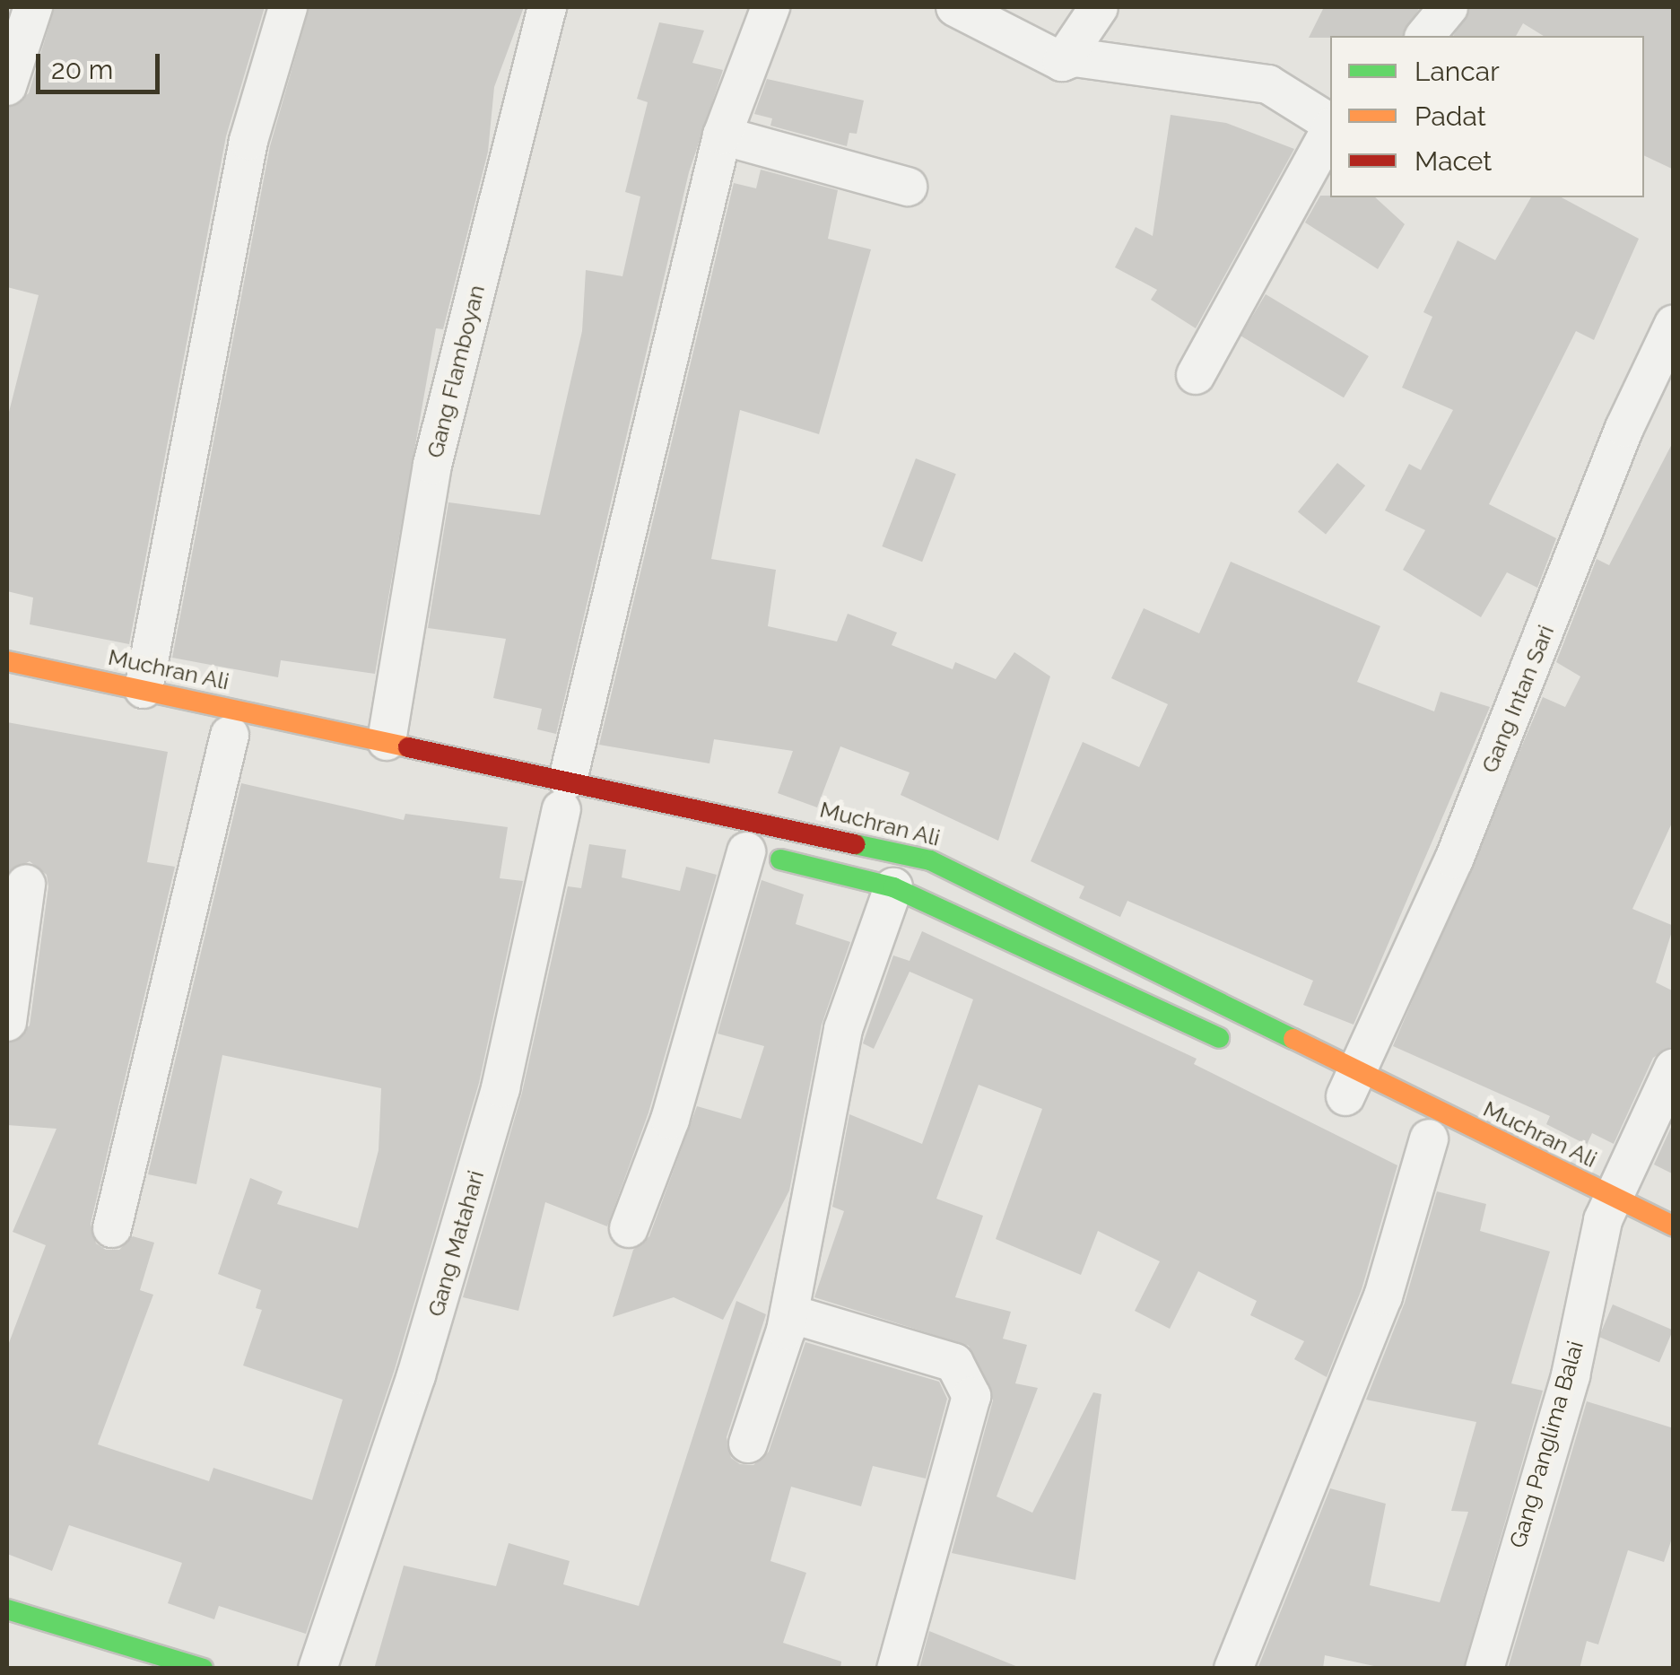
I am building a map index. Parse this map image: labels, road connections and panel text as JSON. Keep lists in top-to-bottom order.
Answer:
{
  "streets": {
    "street": [
      "Gang Flamboyan",
      "Muchran Ali",
      "Gang Intan Sari",
      "Gang Matahari",
      "Gang Panglima Balai"
    ]
  },
  "crossings": [
    ["Gang Flamboyan", "Muchran Ali"],
    ["Muchran Ali", "Gang Intan Sari"],
    ["Muchran Ali", "Gang Matahari"],
    ["Muchran Ali", "Gang Panglima Balai"]
  ],
  "legend": ["Lancar", "Padat", "Macet"],
  "scale_bar": "20 m"
}
